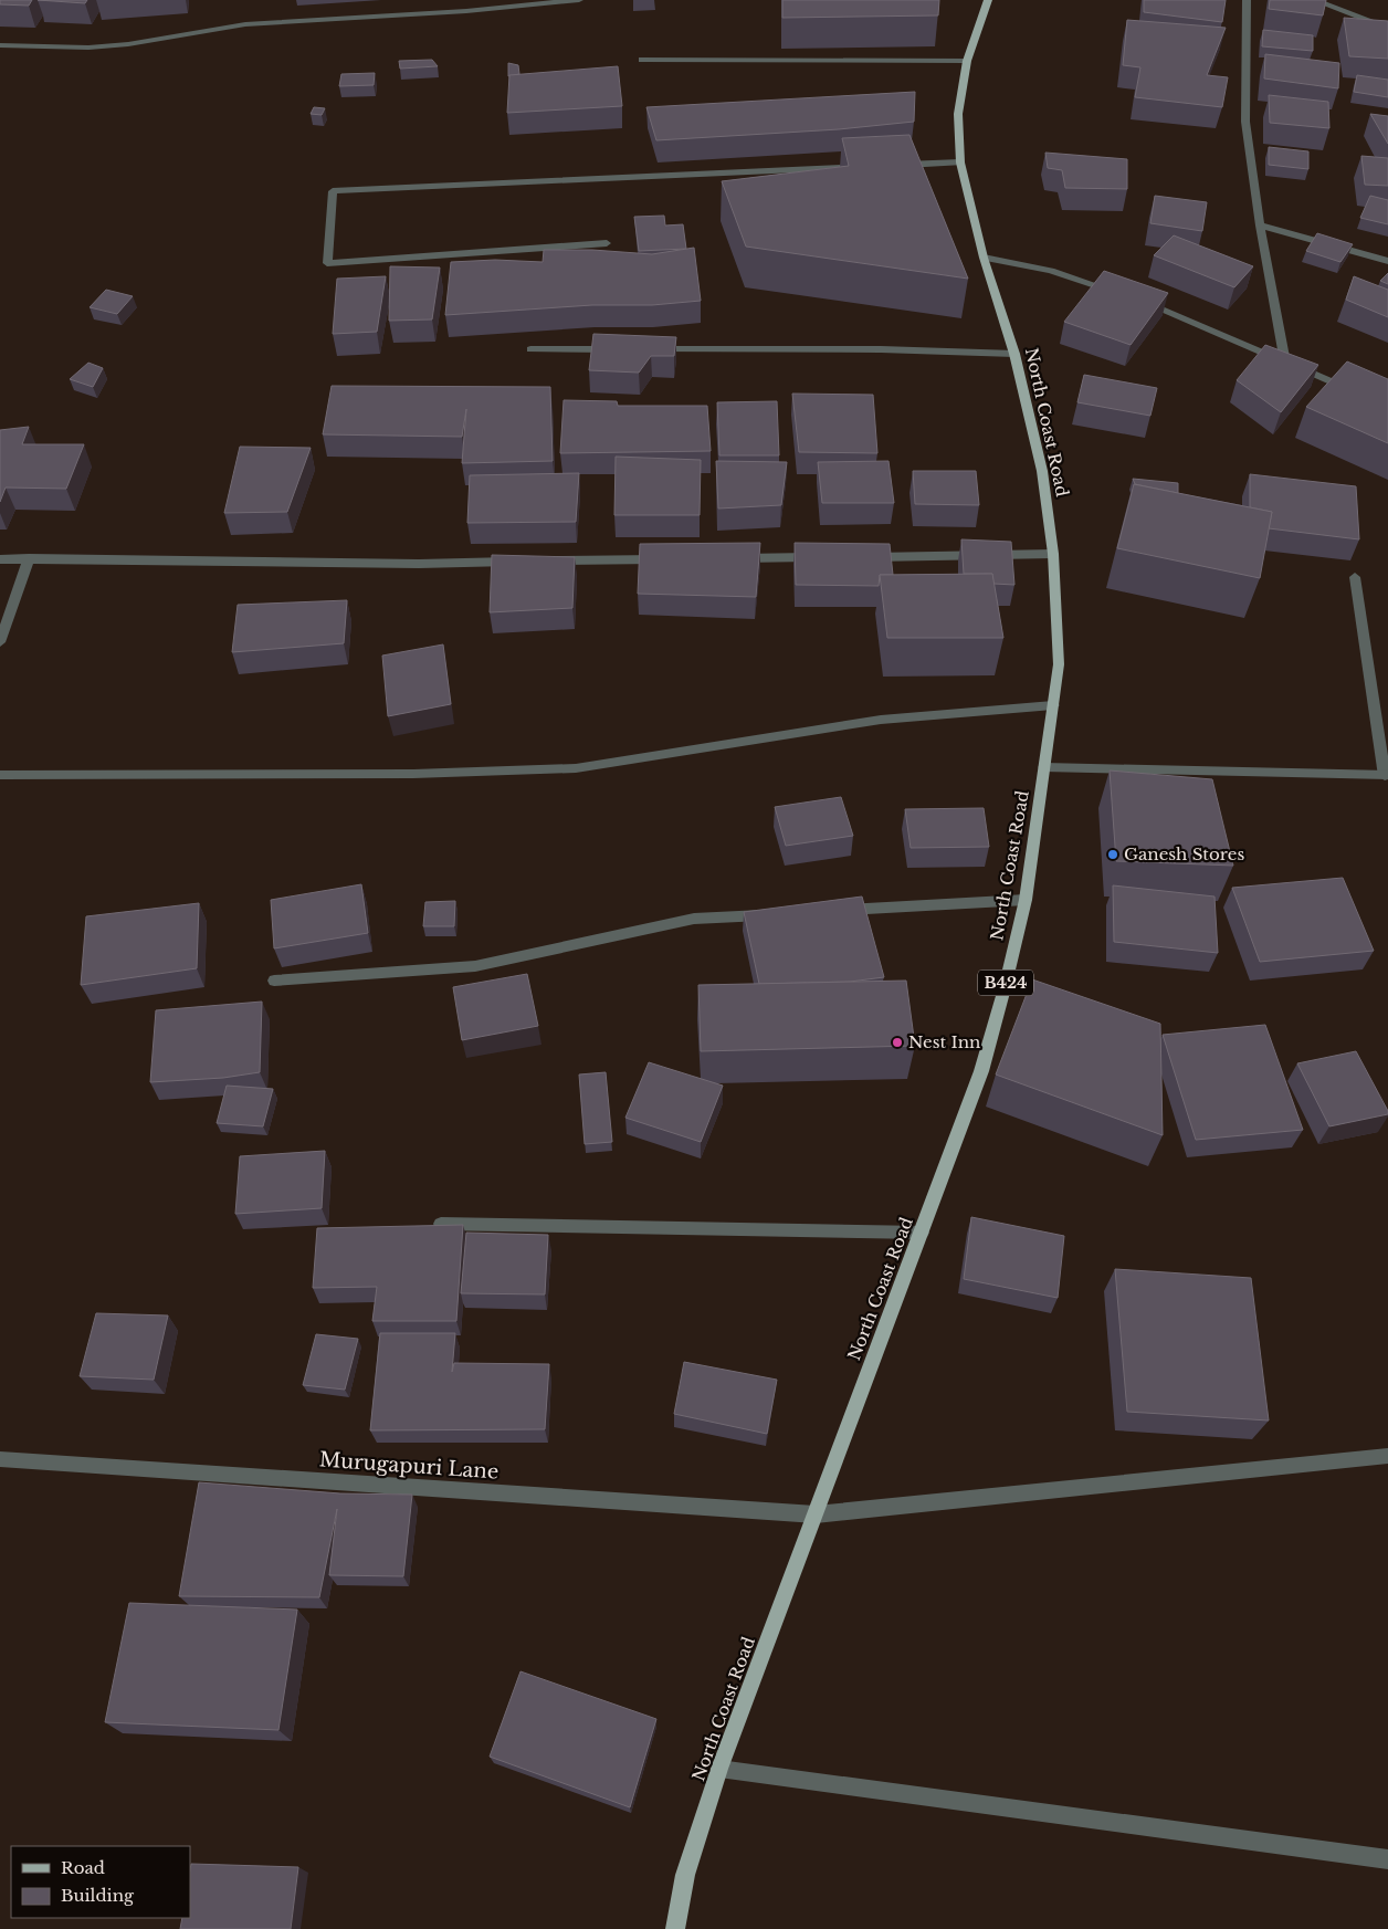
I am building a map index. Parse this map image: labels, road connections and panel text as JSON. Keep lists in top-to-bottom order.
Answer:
{
  "streets": {
    "main road": ["North Coast Road", "B424"],
    "street": ["Murugapuri Lane"]
  },
  "crossings": [
    ["North Coast Road", "Murugapuri Lane"]
  ],
  "places": ["Ganesh Stores", "Nest Inn"],
  "legend": ["Road", "Building"]
}
